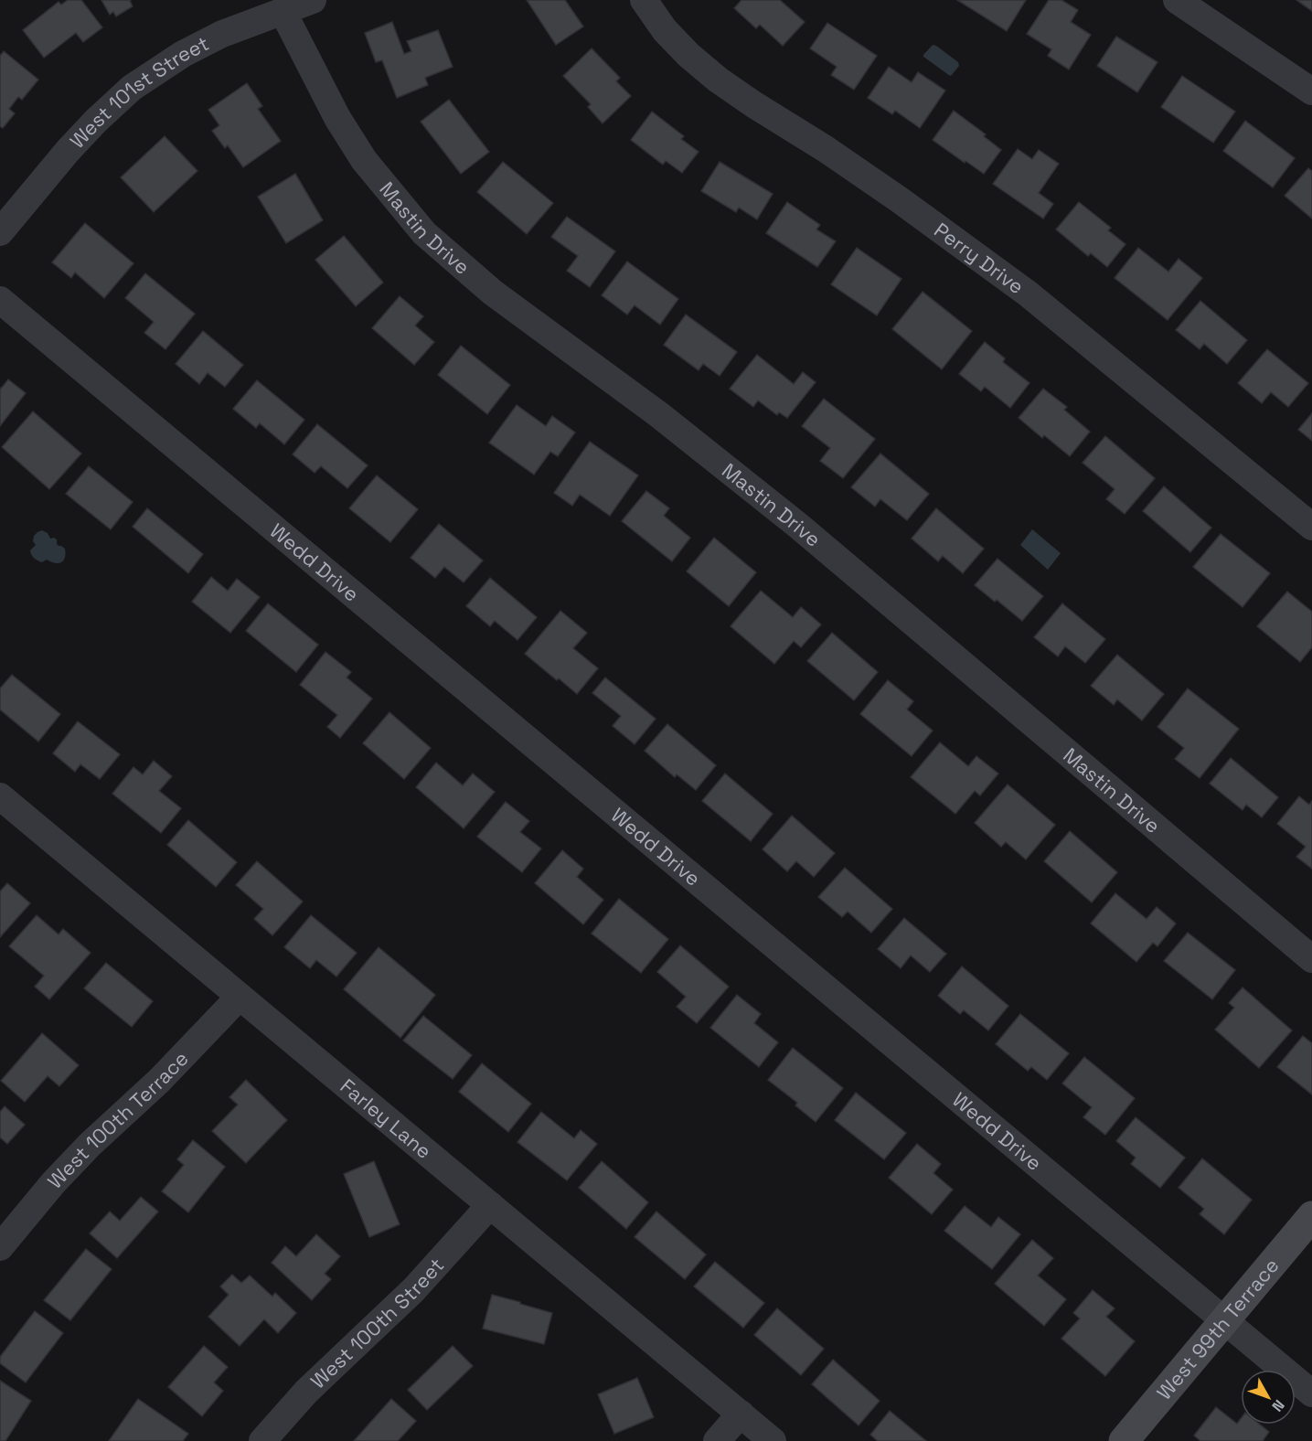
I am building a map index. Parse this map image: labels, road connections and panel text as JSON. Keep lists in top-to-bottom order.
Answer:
{
  "streets": {
    "street": [
      "West 101st Street",
      "Mastin Drive",
      "Perry Drive",
      "Wedd Drive",
      "Farley Lane",
      "West 100th Terrace",
      "West 100th Street",
      "West 99th Terrace"
    ]
  },
  "crossings": [
    ["West 101st Street", "Mastin Drive"],
    ["Wedd Drive", "West 99th Terrace"],
    ["Farley Lane", "West 100th Terrace"],
    ["Farley Lane", "West 100th Street"]
  ],
  "north": "bottom right"
}
